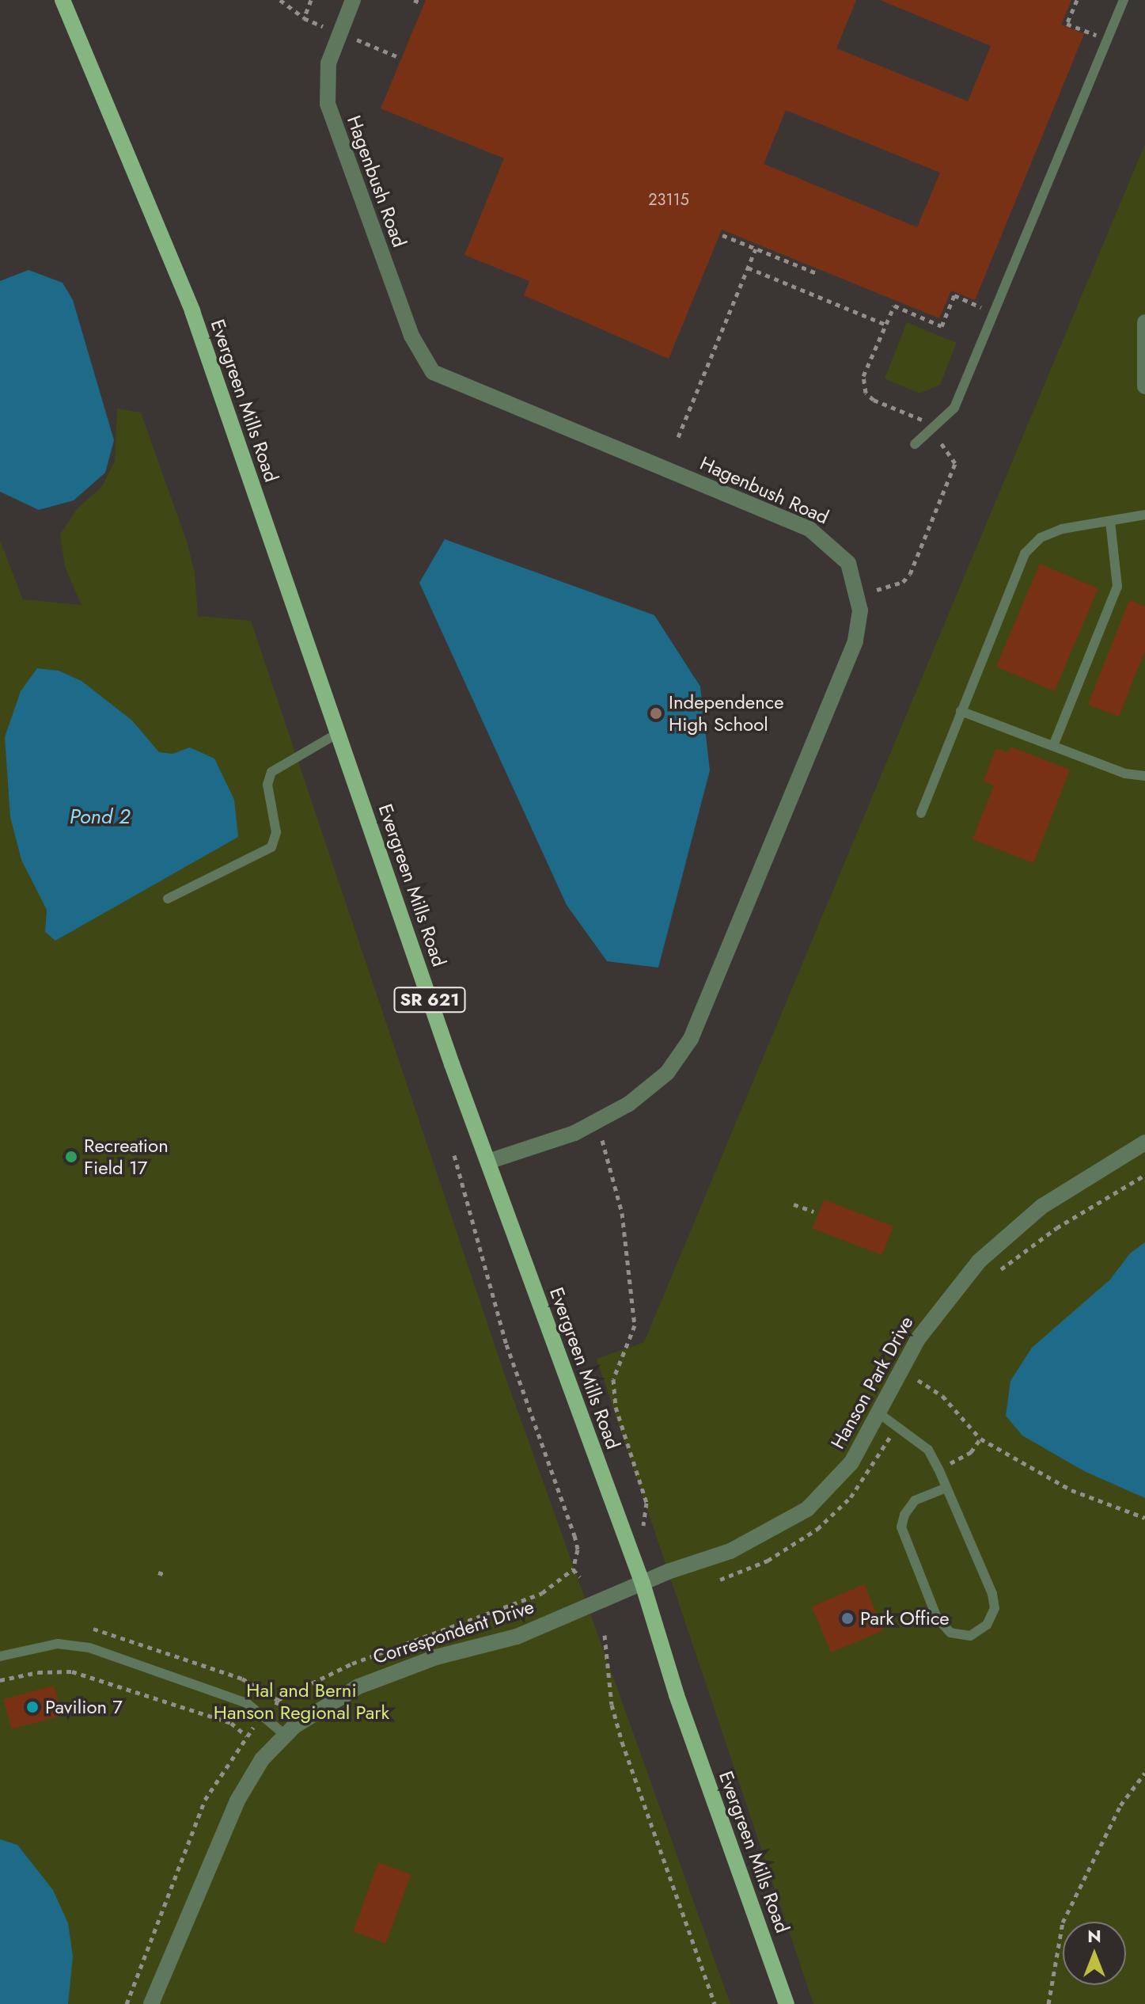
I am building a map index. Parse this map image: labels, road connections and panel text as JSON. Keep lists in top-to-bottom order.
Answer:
{
  "streets": {
    "main road": ["Evergreen Mills Road", "SR 621"],
    "street": ["Hagenbush Road", "Hanson Park Drive", "Correspondent Drive"]
  },
  "crossings": [
    ["Hagenbush Road", "Evergreen Mills Road"],
    ["Evergreen Mills Road", "Hanson Park Drive"],
    ["Evergreen Mills Road", "Correspondent Drive"],
    ["Hanson Park Drive", "Correspondent Drive"]
  ],
  "water": ["Pond 2"],
  "parks": ["Hal and Berni Hanson Regional Park"],
  "places": [
    "Independence High School",
    "Recreation Field 17",
    "Park Office",
    "Pavilion 7"
  ],
  "house_numbers": ["23115"],
  "north": "top"
}
